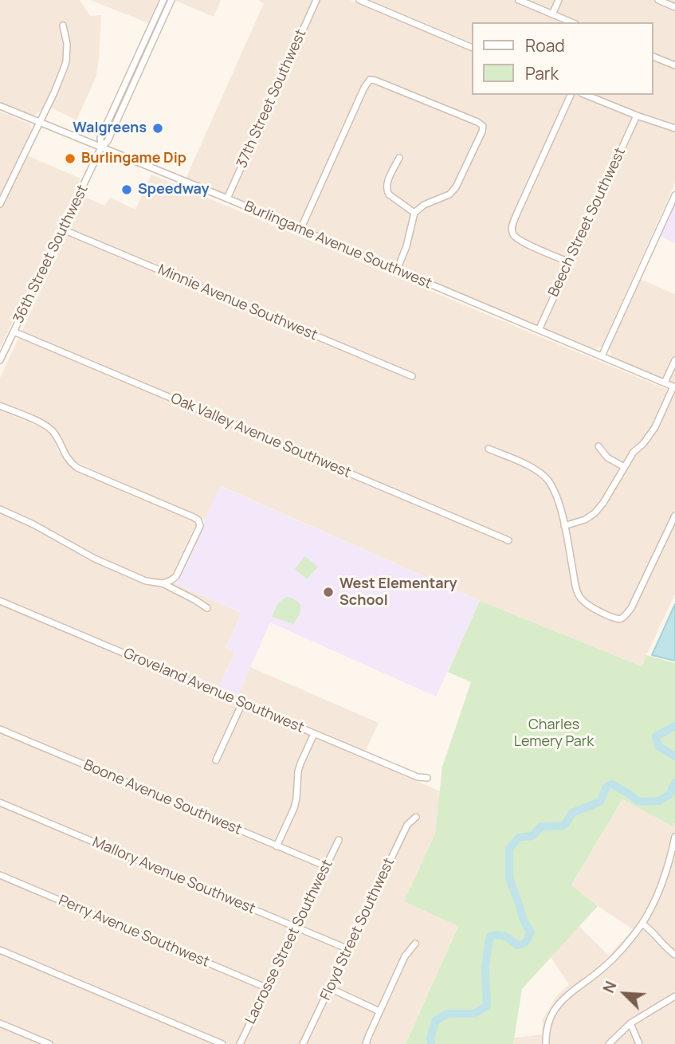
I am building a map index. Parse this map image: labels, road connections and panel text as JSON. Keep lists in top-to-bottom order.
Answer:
{
  "streets": {
    "street": [
      "37th Street Southwest",
      "Beech Street Southwest",
      "Burlingame Avenue Southwest",
      "36th Street Southwest",
      "Minnie Avenue Southwest",
      "Oak Valley Avenue Southwest",
      "Groveland Avenue Southwest",
      "Boone Avenue Southwest",
      "Mallory Avenue Southwest",
      "Floyd Street Southwest",
      "Perry Avenue Southwest",
      "Lacrosse Street Southwest"
    ]
  },
  "crossings": [
    ["37th Street Southwest", "Burlingame Avenue Southwest"],
    ["Beech Street Southwest", "Burlingame Avenue Southwest"],
    ["Burlingame Avenue Southwest", "36th Street Southwest"],
    ["36th Street Southwest", "Minnie Avenue Southwest"],
    ["36th Street Southwest", "Oak Valley Avenue Southwest"],
    ["Boone Avenue Southwest", "Lacrosse Street Southwest"],
    ["Mallory Avenue Southwest", "Floyd Street Southwest"],
    ["Mallory Avenue Southwest", "Lacrosse Street Southwest"],
    ["Perry Avenue Southwest", "Lacrosse Street Southwest"]
  ],
  "parks": ["Charles Lemery Park"],
  "places": [
    "Walgreens",
    "Burlingame Dip",
    "Speedway",
    "West Elementary School"
  ],
  "legend": ["Road", "Park"],
  "north": "top left"
}
